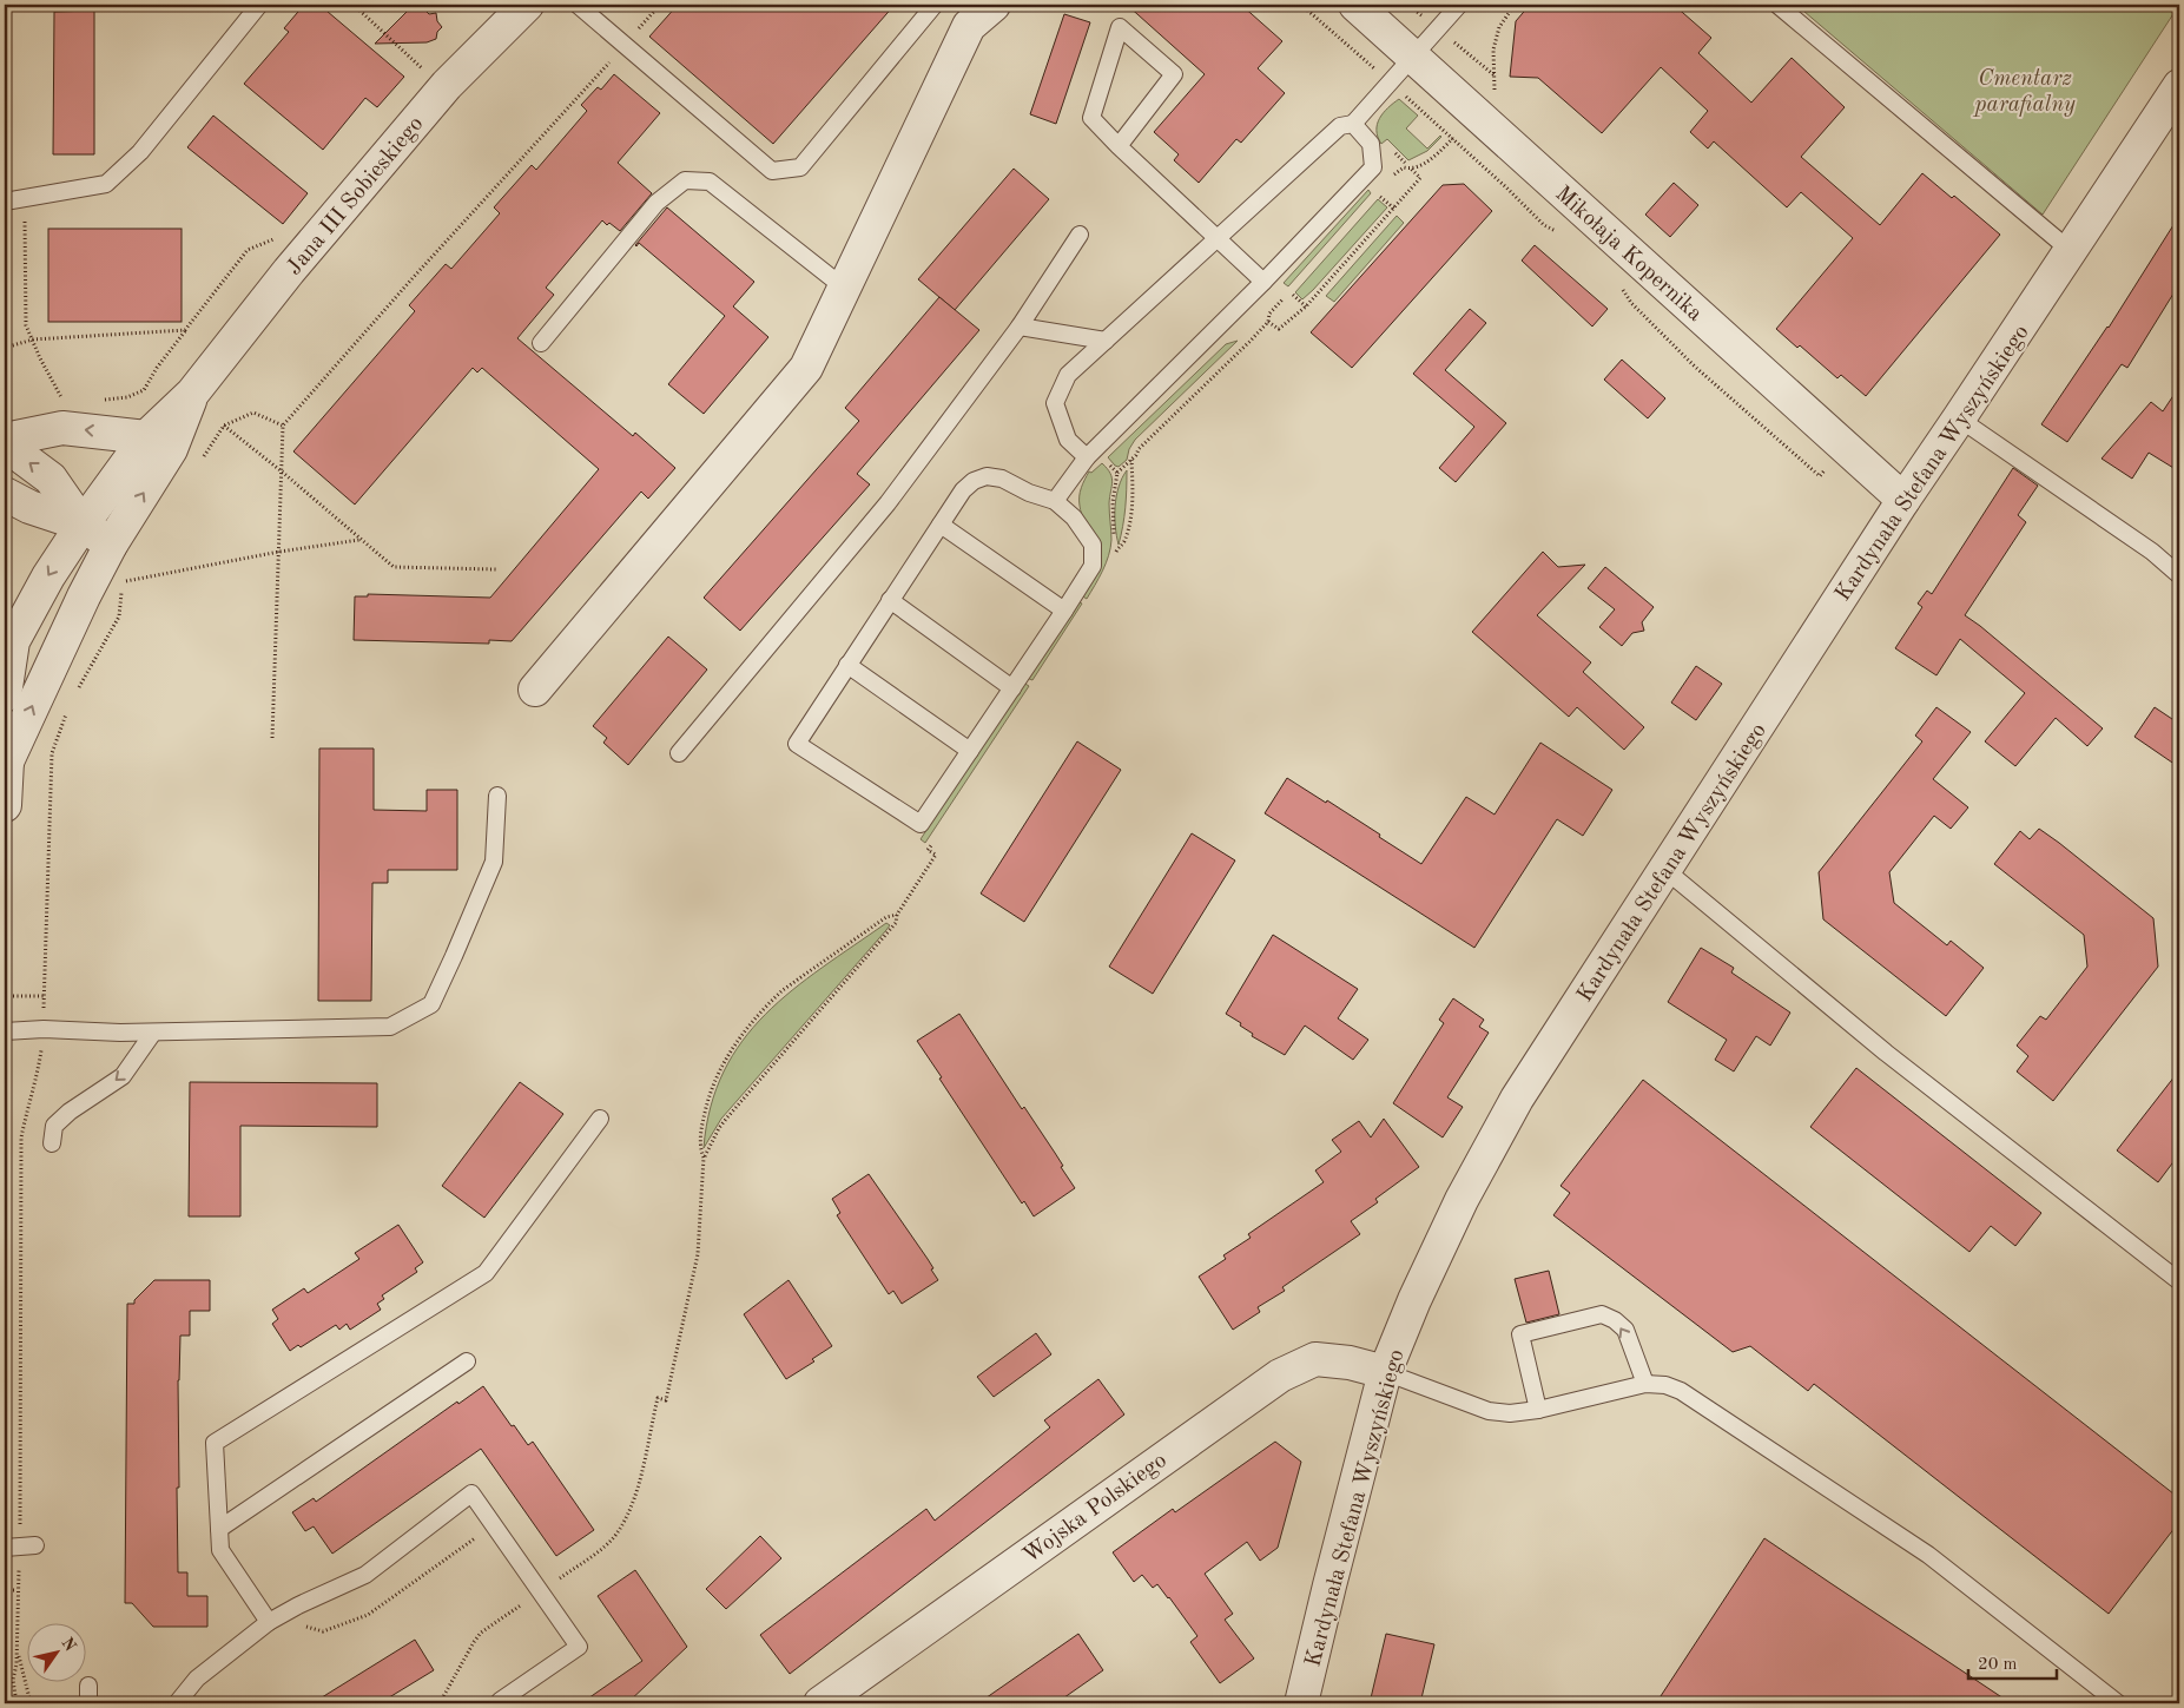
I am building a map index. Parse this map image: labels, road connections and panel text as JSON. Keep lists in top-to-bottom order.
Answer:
{
  "streets": {
    "street": [
      "Jana III Sobieskiego",
      "Mikołaja Kopernika",
      "Kardynała Stefana Wyszyńskiego",
      "Wojska Polskiego"
    ]
  },
  "crossings": [
    ["Mikołaja Kopernika", "Kardynała Stefana Wyszyńskiego"],
    ["Kardynała Stefana Wyszyńskiego", "Wojska Polskiego"]
  ],
  "parks": ["Cmentarz parafialny"],
  "scale_bar": "20 m",
  "north": "top right"
}
